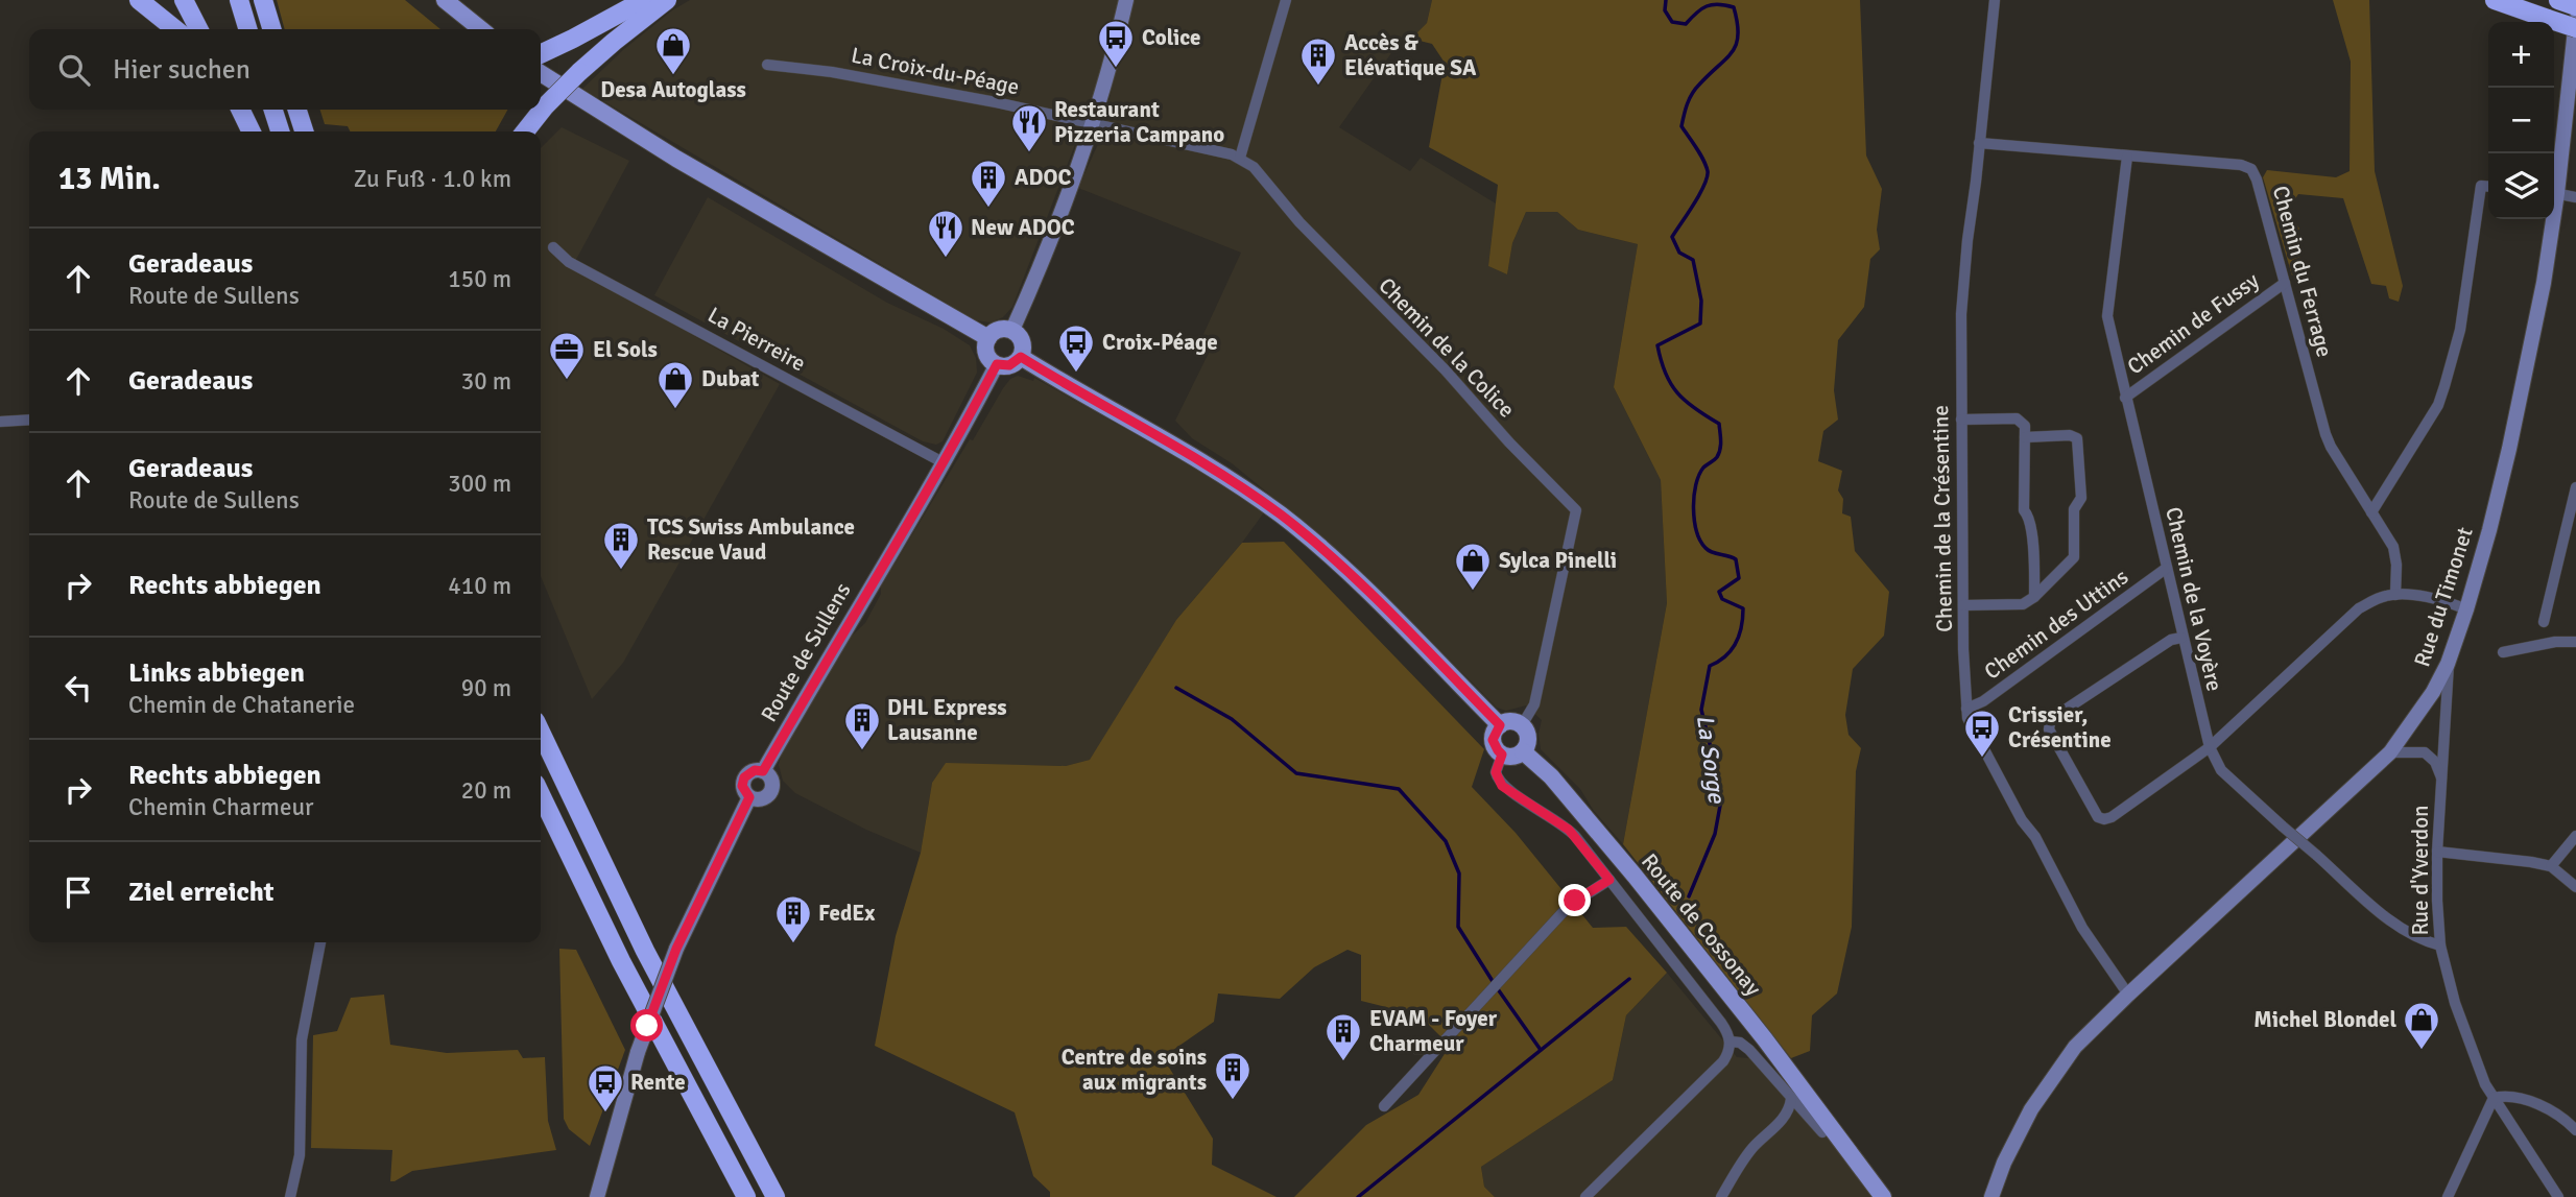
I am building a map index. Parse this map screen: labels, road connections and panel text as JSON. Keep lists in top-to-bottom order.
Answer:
{
  "streets": {
    "main road": ["Rue du Timonet", "Route de Sullens", "Route de Cossonay"],
    "street": [
      "La Croix-du-Péage",
      "Chemin du Ferrage",
      "Chemin de Fussy",
      "La Pierreire",
      "Chemin de la Colice",
      "Chemin de la Crésentine",
      "Chemin de la Voyère",
      "Chemin des Uttins",
      "Rue d'Yverdon"
    ]
  },
  "crossings": [
    ["Chemin du Ferrage", "Chemin de Fussy"],
    ["Chemin du Ferrage", "Chemin de la Crésentine"],
    ["Chemin du Ferrage", "Chemin de la Voyère"],
    ["Chemin de Fussy", "Chemin de la Voyère"],
    ["La Pierreire", "Route de Sullens"],
    ["Chemin de la Colice", "Route de Cossonay"],
    ["Chemin de la Crésentine", "Rue du Timonet"],
    ["Chemin de la Crésentine", "Chemin des Uttins"],
    ["Rue du Timonet", "Rue d'Yverdon"],
    ["Chemin de la Voyère", "Chemin des Uttins"],
    ["Chemin de la Voyère", "Rue d'Yverdon"]
  ],
  "water": ["La Sorge"],
  "places": {
    "bus stop": [
      "Colice",
      "Croix-Péage",
      "Crissier, Crésentine",
      "Rente"
    ],
    "shop": [
      "Desa Autoglass",
      "Dubat",
      "Sylca Pinelli",
      "Michel Blondel"
    ],
    "building": [
      "Accès & Elévatique SA",
      "ADOC",
      "TCS Swiss Ambulance Rescue Vaud",
      "DHL Express Lausanne",
      "FedEx",
      "EVAM - Foyer Charmeur",
      "Centre de soins aux migrants"
    ],
    "restaurant": ["Restaurant Pizzeria Campano", "New ADOC"],
    "office": ["El Sols"]
  },
  "page": {
    "map_buttons": ["+", "−"],
    "search": "Hier suchen",
    "heading": ["13 Min.", "Zu Fuß · 1.0 km"],
    "list": [
      ["Geradeaus", "Route de Sullens", "150 m"],
      ["Geradeaus", "30 m"],
      ["Geradeaus", "Route de Sullens", "300 m"],
      ["Rechts abbiegen", "410 m"],
      ["Links abbiegen", "Chemin de Chatanerie", "90 m"],
      ["Rechts abbiegen", "Chemin Charmeur", "20 m"],
      "Ziel erreicht"
    ]
  }
}
